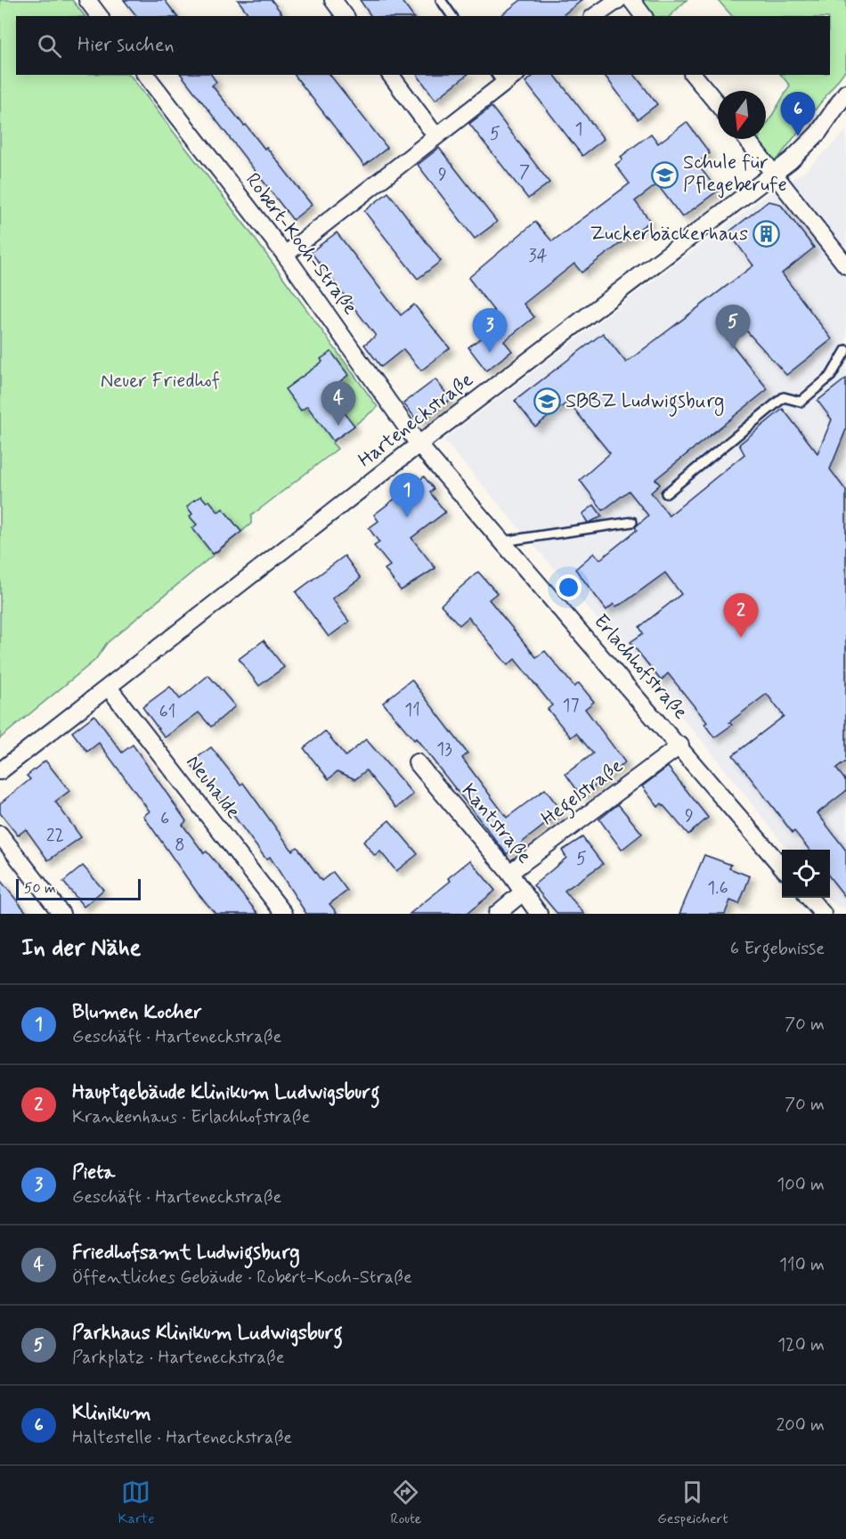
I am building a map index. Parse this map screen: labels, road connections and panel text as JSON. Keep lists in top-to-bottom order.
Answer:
{
  "streets": {
    "street": [
      "Robert-Koch-Straße",
      "Harteneckstraße",
      "Erlachhofstraße",
      "Neuhalde",
      "Hegelstraße",
      "Kantstraße"
    ]
  },
  "crossings": [
    ["Robert-Koch-Straße", "Harteneckstraße"],
    ["Robert-Koch-Straße", "Erlachhofstraße"],
    ["Harteneckstraße", "Erlachhofstraße"],
    ["Harteneckstraße", "Neuhalde"],
    ["Erlachhofstraße", "Hegelstraße"],
    ["Hegelstraße", "Kantstraße"]
  ],
  "parks": ["Neuer Friedhof"],
  "places": {
    "school or university": ["Schule für Pflegeberufe", "SBBZ Ludwigsburg"],
    "building": ["Zuckerbäckerhaus"]
  },
  "house_numbers": [
    "1",
    "5",
    "7",
    "9",
    "34",
    "17",
    "11",
    "61",
    "13",
    "9",
    "6",
    "22",
    "8",
    "5",
    "1.6"
  ],
  "scale_bar": "50 m",
  "north": "bottom",
  "page": {
    "search": "Hier suchen",
    "pins": [
      "6",
      "5",
      "3",
      "4",
      "1",
      "2"
    ],
    "scale": "50 m",
    "heading": ["In der Nähe", "6 Ergebnisse"],
    "list": [
      {
        "mark": "1",
        "name": "Blumen Kocher",
        "note": "Geschäft · Harteneckstraße",
        "value": "70 m"
      },
      {
        "mark": "2",
        "name": "Hauptgebäude Klinikum Ludwigsburg",
        "note": "Krankenhaus · Erlachhofstraße",
        "value": "70 m"
      },
      {
        "mark": "3",
        "name": "Pieta",
        "note": "Geschäft · Harteneckstraße",
        "value": "100 m"
      },
      {
        "mark": "4",
        "name": "Friedhofsamt Ludwigsburg",
        "note": "Öffentliches Gebäude · Robert-Koch-Straße",
        "value": "110 m"
      },
      {
        "mark": "5",
        "name": "Parkhaus Klinikum Ludwigsburg",
        "note": "Parkplatz · Harteneckstraße",
        "value": "120 m"
      },
      {
        "mark": "6",
        "name": "Klinikum",
        "note": "Haltestelle · Harteneckstraße",
        "value": "200 m"
      }
    ],
    "nav": ["Karte", "Route", "Gespeichert"]
  }
}
